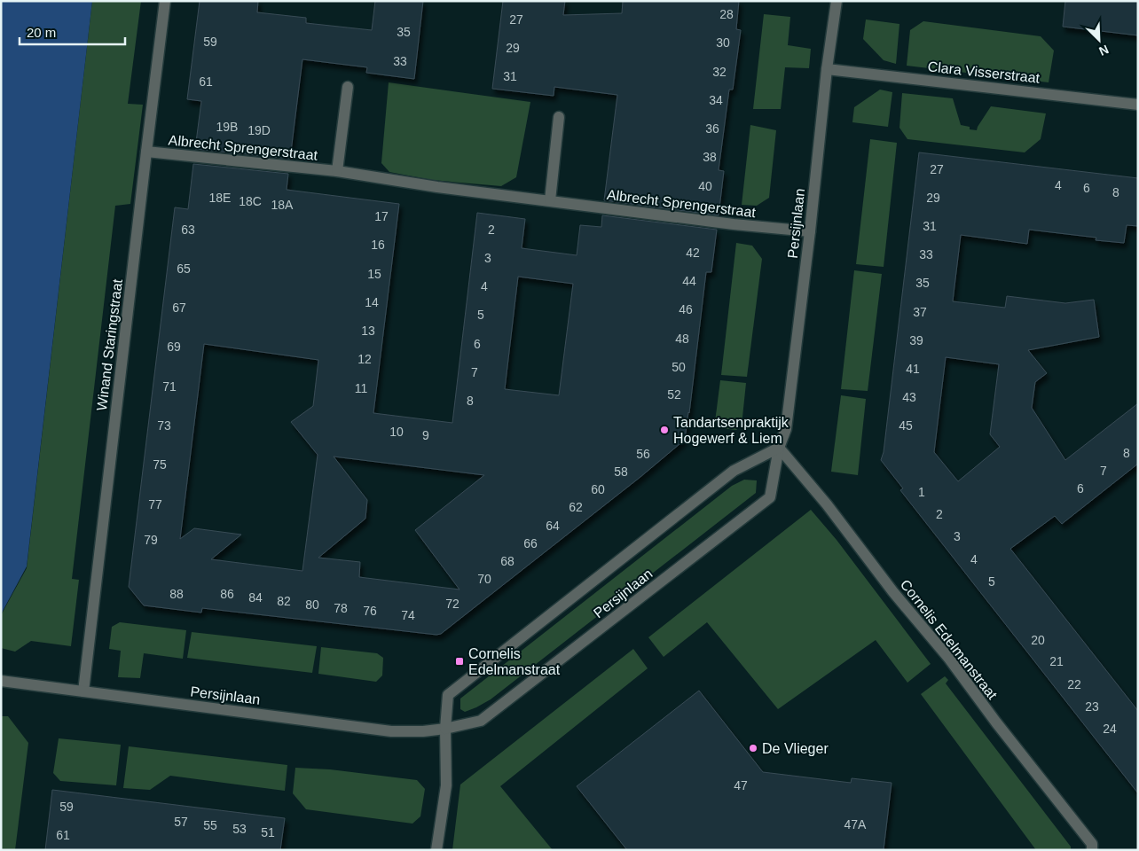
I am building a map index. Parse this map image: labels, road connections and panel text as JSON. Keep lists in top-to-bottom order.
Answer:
{
  "streets": {
    "street": [
      "Clara Visserstraat",
      "Albrecht Sprengerstraat",
      "Persijnlaan",
      "Winand Staringstraat",
      "Cornelis Edelmanstraat"
    ]
  },
  "crossings": [
    ["Clara Visserstraat", "Persijnlaan"],
    ["Albrecht Sprengerstraat", "Persijnlaan"],
    ["Albrecht Sprengerstraat", "Winand Staringstraat"],
    ["Persijnlaan", "Winand Staringstraat"],
    ["Persijnlaan", "Cornelis Edelmanstraat"]
  ],
  "places": {
    "other": ["Tandartsenpraktijk Hogewerf & Liem", "De Vlieger"],
    "transit": ["Cornelis Edelmanstraat"]
  },
  "house_numbers": [
    "28",
    "27",
    "35",
    "59",
    "30",
    "29",
    "33",
    "32",
    "31",
    "61",
    "34",
    "19B",
    "36",
    "19D",
    "38",
    "27",
    "4",
    "40",
    "6",
    "8",
    "18E",
    "29",
    "18C",
    "18A",
    "17",
    "31",
    "63",
    "2",
    "16",
    "42",
    "33",
    "3",
    "65",
    "15",
    "44",
    "35",
    "4",
    "14",
    "67",
    "46",
    "37",
    "5",
    "13",
    "48",
    "39",
    "6",
    "69",
    "12",
    "50",
    "41",
    "7",
    "71",
    "11",
    "52",
    "43",
    "8",
    "73",
    "45",
    "10",
    "9",
    "8",
    "56",
    "75",
    "7",
    "58",
    "6",
    "60",
    "1",
    "77",
    "62",
    "2",
    "64",
    "3",
    "79",
    "66",
    "4",
    "68",
    "70",
    "5",
    "88",
    "86",
    "84",
    "82",
    "72",
    "80",
    "78",
    "76",
    "74",
    "20",
    "21",
    "22",
    "23",
    "24",
    "47",
    "59",
    "57",
    "47A",
    "55",
    "53",
    "51",
    "61"
  ],
  "scale_bar": "20 m",
  "north": "bottom right"
}
